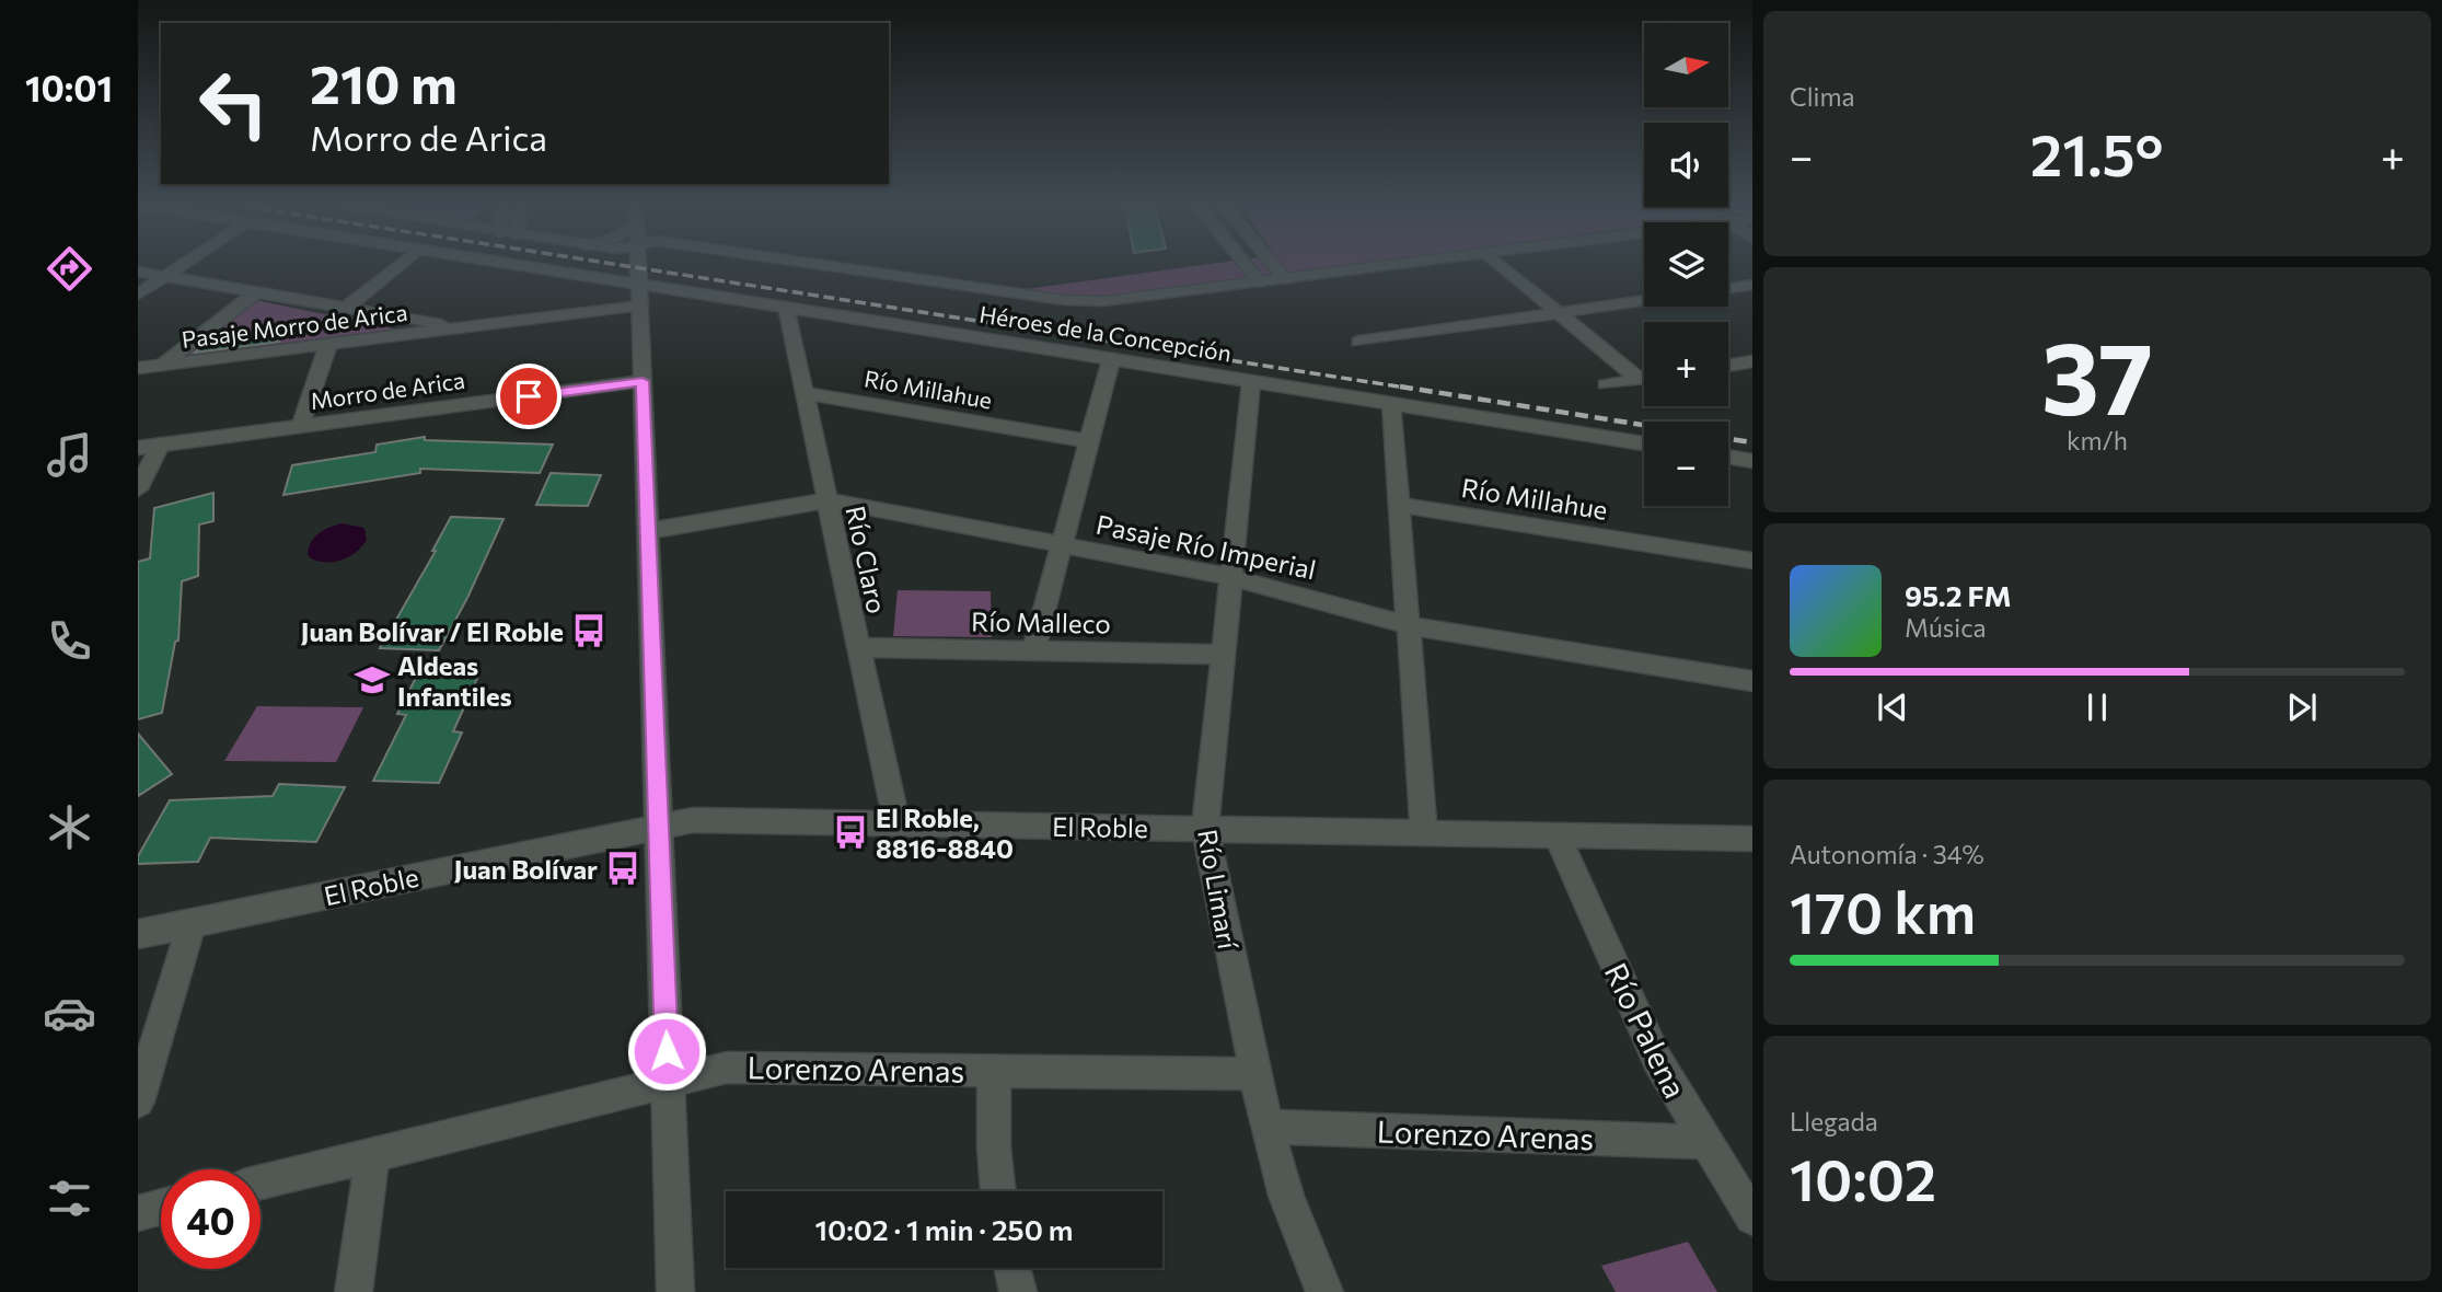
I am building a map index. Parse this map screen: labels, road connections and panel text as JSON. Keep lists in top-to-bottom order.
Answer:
{
  "streets": {
    "street": [
      "Pasaje Morro de Arica",
      "Héroes de la Concepción",
      "Río Millahue",
      "Morro de Arica",
      "Pasaje Río Imperial",
      "Río Claro",
      "Río Malleco",
      "El Roble",
      "Río Limarí",
      "Río Palena",
      "Lorenzo Arenas"
    ]
  },
  "crossings": [
    ["Pasaje Morro de Arica", "Héroes de la Concepción"],
    ["Héroes de la Concepción", "Río Claro"],
    ["Héroes de la Concepción", "Río Limarí"],
    ["Río Millahue", "Río Claro"],
    ["Pasaje Río Imperial", "Río Claro"],
    ["Pasaje Río Imperial", "Río Limarí"],
    ["Río Claro", "Río Malleco"],
    ["Río Claro", "El Roble"],
    ["Río Malleco", "Río Limarí"],
    ["El Roble", "Río Limarí"],
    ["El Roble", "Río Palena"],
    ["Río Limarí", "Lorenzo Arenas"],
    ["Río Palena", "Lorenzo Arenas"]
  ],
  "places": {
    "bus stop": ["Juan Bolívar / El Roble", "El Roble, 8816-8840", "Juan Bolívar"],
    "school or university": ["Aldeas Infantiles"]
  },
  "north": "right",
  "page": {
    "tabs": "10:01",
    "tile": [
      "Clima",
      ["37", "km/h"],
      ["Autonomía · 34%", "170 km"],
      ["Llegada", "10:02"]
    ],
    "map_buttons": ["+", "−"],
    "turn": ["210 m", "Morro de Arica"],
    "heat": ["−", "21.5°", "+"],
    "song": ["95.2 FM", "Música"],
    "limit": "40",
    "trip": "10:02 · 1 min · 250 m"
  }
}
